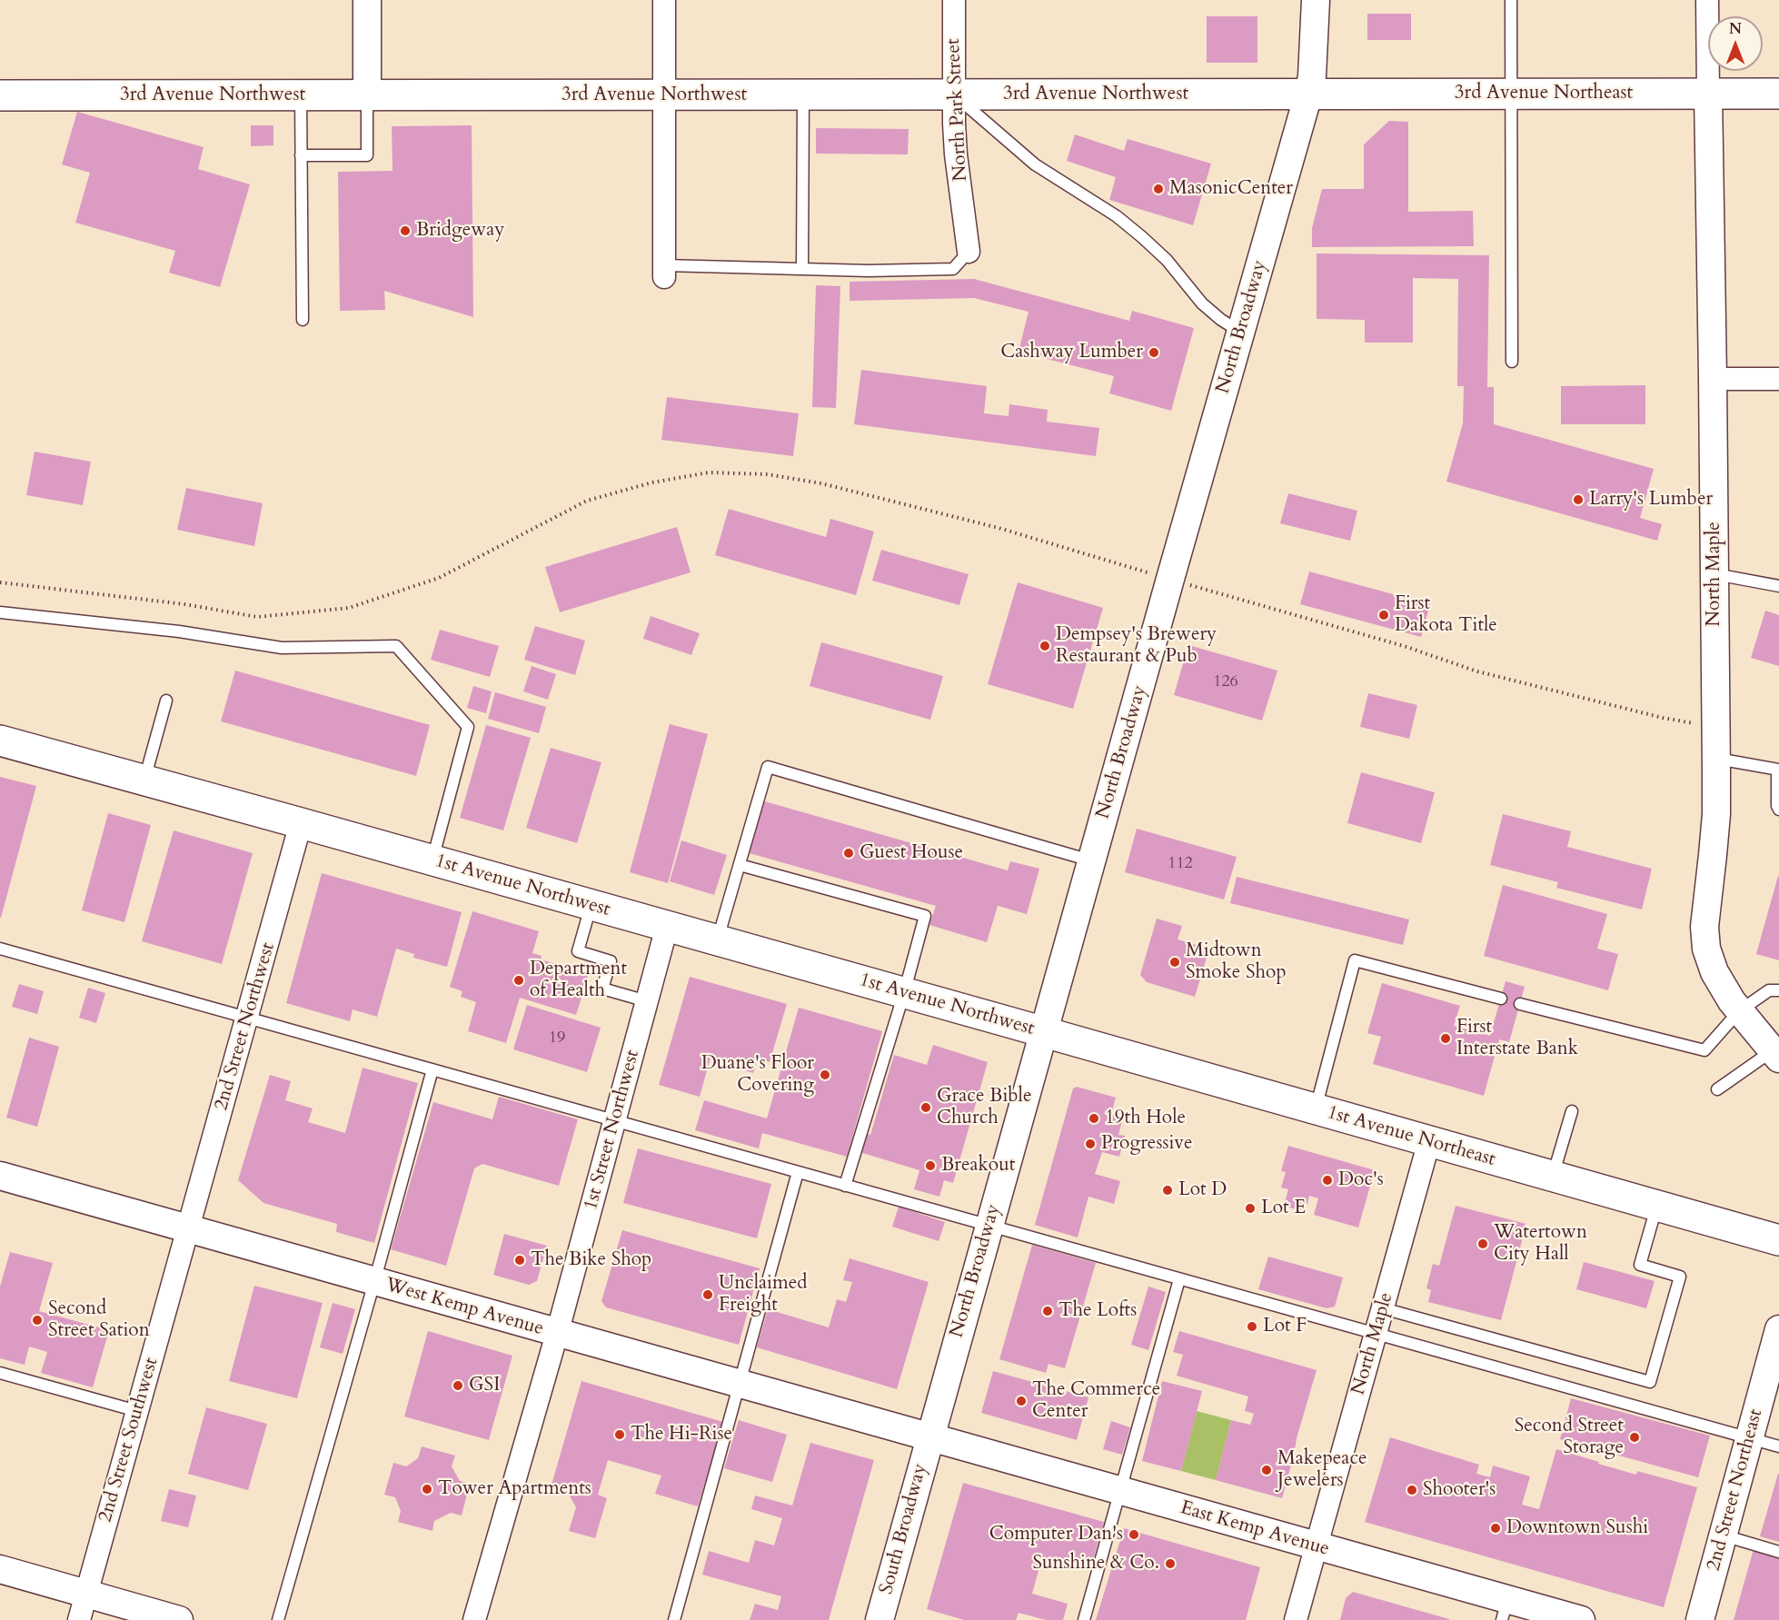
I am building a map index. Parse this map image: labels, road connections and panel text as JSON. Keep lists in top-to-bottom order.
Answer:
{
  "streets": {
    "main road": [
      "3rd Avenue Northeast",
      "3rd Avenue Northwest",
      "1st Avenue Northwest",
      "1st Avenue Northeast"
    ],
    "street": [
      "North Park Street",
      "North Broadway",
      "North Maple",
      "2nd Street Northwest",
      "1st Street Northwest",
      "West Kemp Avenue",
      "2nd Street Southwest",
      "2nd Street Northeast",
      "South Broadway",
      "East Kemp Avenue"
    ]
  },
  "crossings": [
    ["3rd Avenue Northeast", "3rd Avenue Northwest"],
    ["3rd Avenue Northeast", "North Broadway"],
    ["3rd Avenue Northeast", "North Maple"],
    ["3rd Avenue Northwest", "North Park Street"],
    ["3rd Avenue Northwest", "North Broadway"],
    ["North Broadway", "1st Avenue Northwest"],
    ["North Broadway", "1st Avenue Northeast"],
    ["North Broadway", "West Kemp Avenue"],
    ["North Broadway", "South Broadway"],
    ["North Broadway", "East Kemp Avenue"],
    ["North Maple", "1st Avenue Northeast"],
    ["North Maple", "East Kemp Avenue"],
    ["1st Avenue Northwest", "2nd Street Northwest"],
    ["1st Avenue Northwest", "1st Street Northwest"],
    ["1st Avenue Northwest", "1st Avenue Northeast"],
    ["2nd Street Northwest", "West Kemp Avenue"],
    ["2nd Street Northwest", "2nd Street Southwest"],
    ["1st Street Northwest", "West Kemp Avenue"],
    ["West Kemp Avenue", "2nd Street Southwest"],
    ["West Kemp Avenue", "South Broadway"],
    ["West Kemp Avenue", "East Kemp Avenue"],
    ["South Broadway", "East Kemp Avenue"]
  ],
  "places": [
    "MasonicCenter",
    "Bridgeway",
    "Cashway Lumber",
    "Larry's Lumber",
    "First Dakota Title",
    "Dempsey's Brewery Restaurant & Pub",
    "Guest House",
    "Midtown Smoke Shop",
    "Department of Health",
    "First Interstate Bank",
    "Duane's Floor Covering",
    "Grace Bible Church",
    "19th Hole",
    "Progressive",
    "Breakout",
    "Doc's",
    "Lot D",
    "Lot E",
    "Watertown City Hall",
    "The Bike Shop",
    "Unclaimed Freight",
    "The Lofts",
    "Second Street Sation",
    "Lot F",
    "GSI",
    "The Commerce Center",
    "The Hi-Rise",
    "Second Street Storage",
    "Makepeace Jewelers",
    "Tower Apartments",
    "Shooter's",
    "Downtown Sushi",
    "Computer Dan's",
    "Sunshine & Co."
  ],
  "house_numbers": ["126", "112", "19"],
  "north": "top"
}
